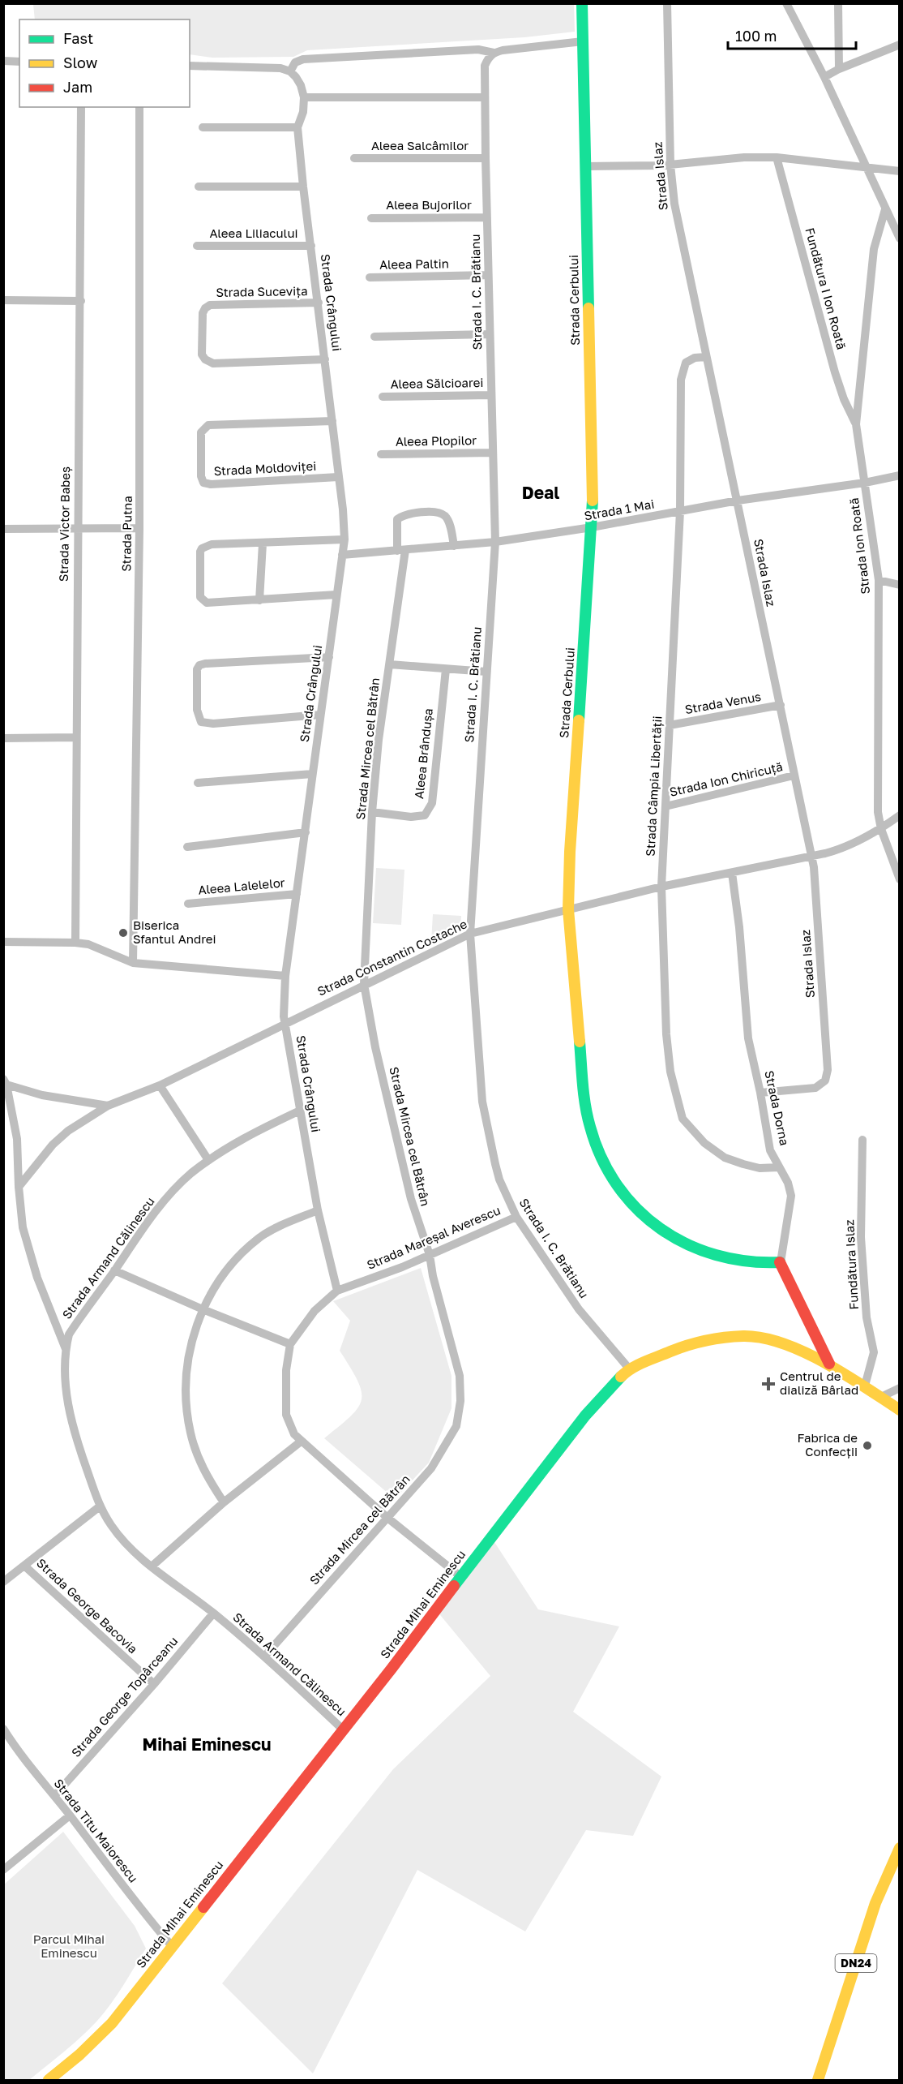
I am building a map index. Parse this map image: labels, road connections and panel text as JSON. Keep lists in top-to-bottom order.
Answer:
{
  "streets": {
    "street": [
      "Aleea Salcâmilor",
      "Strada Islaz",
      "Aleea Bujorilor",
      "Aleea Liliacului",
      "Aleea Paltin",
      "Fundătura I Ion Roată",
      "Strada Sucevița",
      "Strada I. C. Brătianu",
      "Strada Cerbului",
      "Strada Crângului",
      "Aleea Sălcioarei",
      "Aleea Plopilor",
      "Strada Moldoviței",
      "Strada 1 Mai",
      "Strada Victor Babeș",
      "Strada Putna",
      "Strada Ion Roată",
      "Strada Venus",
      "Strada Mircea cel Bătrân",
      "Aleea Brândușa",
      "Strada Ion Chiricuță",
      "Strada Câmpia Libertății",
      "Aleea Lalelelor",
      "Strada Constantin Costache",
      "Strada Dorna",
      "Strada Mareșal Averescu",
      "Strada Armand Călinescu",
      "Fundătura Islaz",
      "Strada Mihai Eminescu",
      "Strada George Bacovia",
      "Strada George Topârceanu",
      "Strada Titu Maiorescu",
      "DN24"
    ]
  },
  "crossings": [
    ["Aleea Salcâmilor", "Strada I. C. Brătianu"],
    ["Strada Islaz", "Strada 1 Mai"],
    ["Strada Islaz", "Strada Venus"],
    ["Strada Islaz", "Strada Ion Chiricuță"],
    ["Strada Islaz", "Strada Câmpia Libertății"],
    ["Strada Islaz", "Strada Constantin Costache"],
    ["Strada Islaz", "Strada Dorna"],
    ["Aleea Bujorilor", "Strada I. C. Brătianu"],
    ["Aleea Liliacului", "Strada Crângului"],
    ["Aleea Paltin", "Strada I. C. Brătianu"],
    ["Fundătura I Ion Roată", "Strada Ion Roată"],
    ["Strada Sucevița", "Strada Crângului"],
    ["Strada I. C. Brătianu", "Aleea Sălcioarei"],
    ["Strada I. C. Brătianu", "Aleea Plopilor"],
    ["Strada I. C. Brătianu", "Strada 1 Mai"],
    ["Strada I. C. Brătianu", "Strada Constantin Costache"],
    ["Strada I. C. Brătianu", "Strada Mareșal Averescu"],
    ["Strada I. C. Brătianu", "Strada Mihai Eminescu"],
    ["Strada Cerbului", "Strada 1 Mai"],
    ["Strada Cerbului", "Strada Constantin Costache"],
    ["Strada Cerbului", "Strada Dorna"],
    ["Strada Crângului", "Strada Moldoviței"],
    ["Strada Crângului", "Strada 1 Mai"],
    ["Strada Crângului", "Aleea Lalelelor"],
    ["Strada Crângului", "Strada Constantin Costache"],
    ["Strada Crângului", "Strada Mareșal Averescu"],
    ["Strada Crângului", "Strada Armand Călinescu"],
    ["Strada 1 Mai", "Strada Ion Roată"],
    ["Strada 1 Mai", "Strada Mircea cel Bătrân"],
    ["Strada 1 Mai", "Strada Câmpia Libertății"],
    ["Strada Ion Roată", "Strada Constantin Costache"],
    ["Strada Venus", "Strada Câmpia Libertății"],
    ["Strada Mircea cel Bătrân", "Aleea Brândușa"],
    ["Strada Mircea cel Bătrân", "Strada Constantin Costache"],
    ["Strada Mircea cel Bătrân", "Strada Mareșal Averescu"],
    ["Strada Mircea cel Bătrân", "Strada Armand Călinescu"],
    ["Strada Ion Chiricuță", "Strada Câmpia Libertății"],
    ["Strada Câmpia Libertății", "Strada Constantin Costache"],
    ["Strada Câmpia Libertății", "Strada Dorna"],
    ["Strada Constantin Costache", "Strada Dorna"],
    ["Strada Mareșal Averescu", "Strada Mihai Eminescu"],
    ["Strada Armand Călinescu", "Strada Mihai Eminescu"],
    ["Strada Armand Călinescu", "Strada George Topârceanu"],
    ["Fundătura Islaz", "Strada Mihai Eminescu"],
    ["Strada Mihai Eminescu", "Strada Titu Maiorescu"],
    ["Strada George Bacovia", "Strada George Topârceanu"],
    ["Strada George Topârceanu", "Strada Titu Maiorescu"]
  ],
  "districts": ["Deal", "Mihai Eminescu"],
  "parks": ["Parcul Mihai Eminescu"],
  "places": {
    "other": ["Biserica Sfantul Andrei", "Fabrica de Confecții"],
    "health": ["Centrul de dializă Bârlad"]
  },
  "legend": ["Fast", "Slow", "Jam"],
  "scale_bar": "100 m"
}
